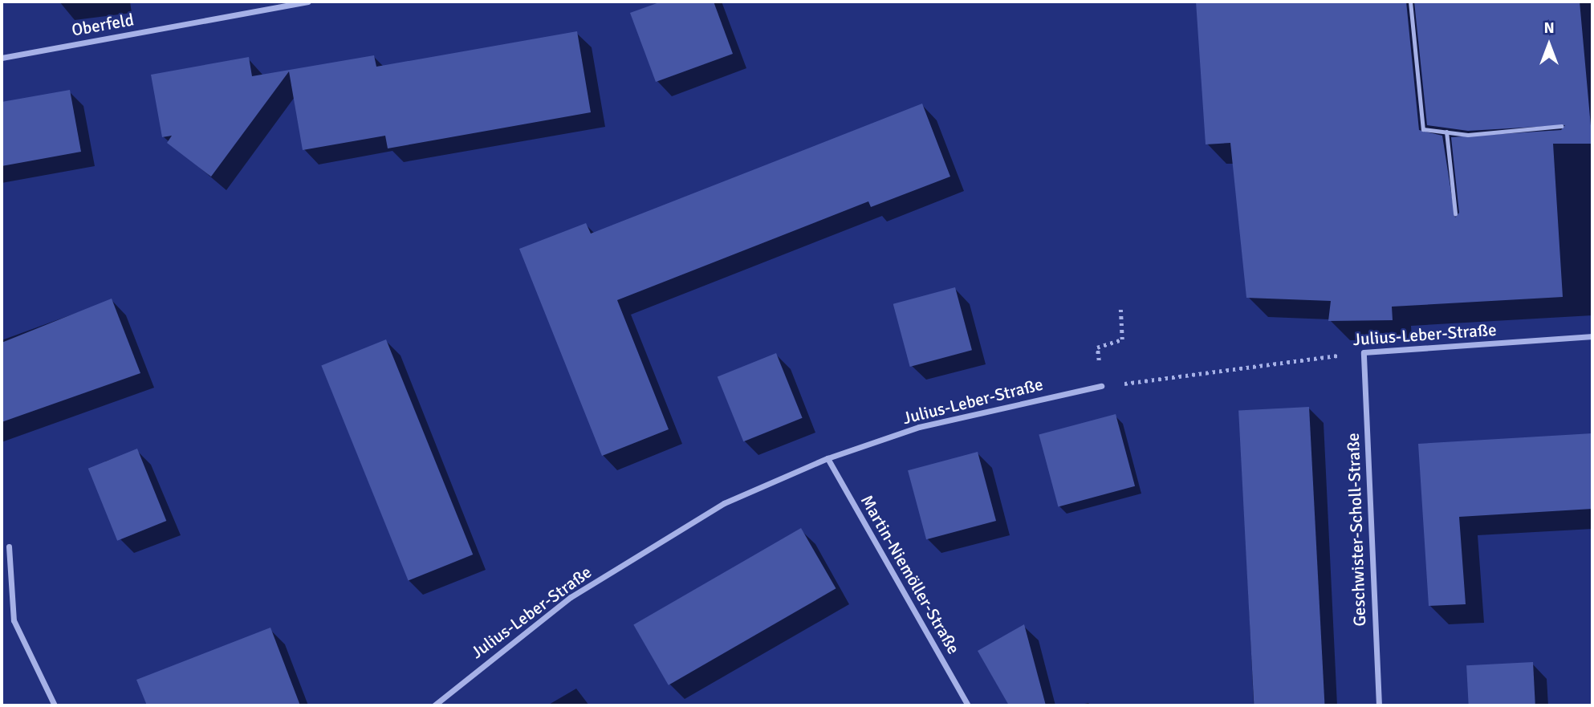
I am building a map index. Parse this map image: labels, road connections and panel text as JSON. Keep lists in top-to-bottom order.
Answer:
{
  "streets": {
    "street": [
      "Oberfeld",
      "Julius-Leber-Straße",
      "Geschwister-Scholl-Straße",
      "Martin-Niemöller-Straße"
    ]
  },
  "crossings": [
    ["Julius-Leber-Straße", "Geschwister-Scholl-Straße"],
    ["Julius-Leber-Straße", "Martin-Niemöller-Straße"]
  ],
  "north": "top"
}
